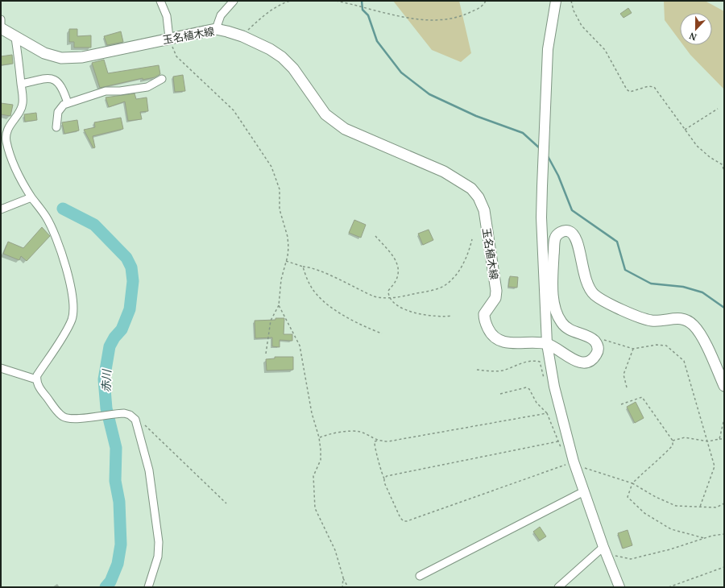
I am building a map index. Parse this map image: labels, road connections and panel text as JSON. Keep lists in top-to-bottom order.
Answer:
{
  "streets": {
    "main road": ["玉名植木線"]
  },
  "water": ["赤川"],
  "north": "bottom"
}
